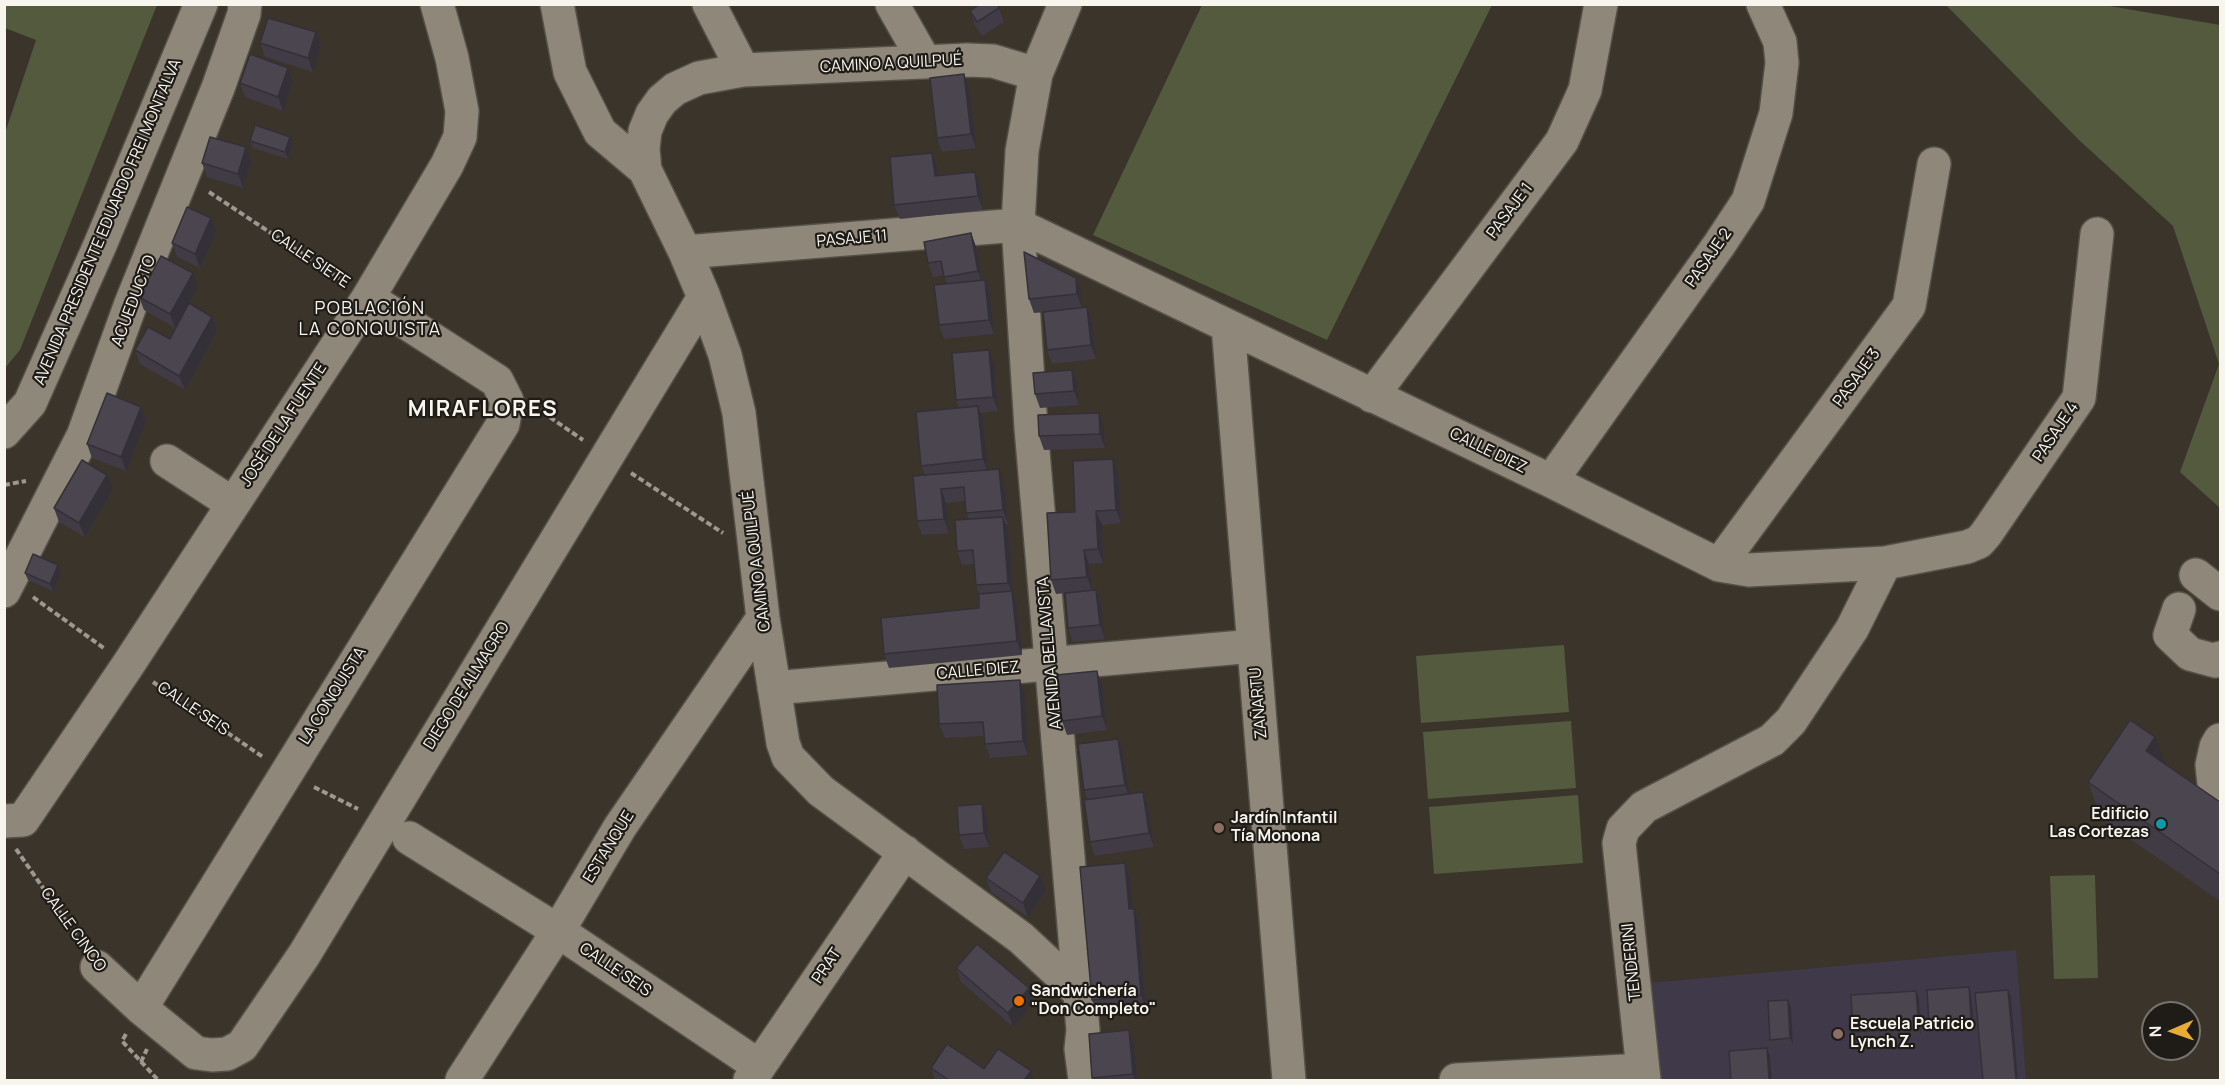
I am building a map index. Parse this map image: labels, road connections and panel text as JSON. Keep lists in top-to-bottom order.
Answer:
{
  "streets": {
    "street": [
      "CAMINO A QUILPUÉ",
      "PASAJE 1",
      "AVENIDA PRESIDENTE EDUARDO FREI MONTALVA",
      "PASAJE 11",
      "PASAJE 2",
      "CALLE SIETE",
      "ACUEDUCTO",
      "PASAJE 3",
      "JOSÉ DE LA FUENTE",
      "PASAJE 4",
      "CALLE DIEZ",
      "AVENIDA BELLAVISTA",
      "DIEGO DE ALMAGRO",
      "LA CONQUISTA",
      "ZAÑARTU",
      "CALLE SEIS",
      "ESTANQUE",
      "CALLE CINCO",
      "TENDERINI",
      "PRAT"
    ]
  },
  "crossings": [
    ["CAMINO A QUILPUÉ", "PASAJE 11"],
    ["CAMINO A QUILPUÉ", "CALLE DIEZ"],
    ["CAMINO A QUILPUÉ", "AVENIDA BELLAVISTA"],
    ["CAMINO A QUILPUÉ", "DIEGO DE ALMAGRO"],
    ["CAMINO A QUILPUÉ", "ESTANQUE"],
    ["CAMINO A QUILPUÉ", "PRAT"],
    ["PASAJE 1", "CALLE DIEZ"],
    ["PASAJE 11", "CALLE DIEZ"],
    ["PASAJE 11", "AVENIDA BELLAVISTA"],
    ["PASAJE 2", "CALLE DIEZ"],
    ["CALLE SIETE", "ACUEDUCTO"],
    ["CALLE SIETE", "JOSÉ DE LA FUENTE"],
    ["CALLE SIETE", "LA CONQUISTA"],
    ["ACUEDUCTO", "CALLE SEIS"],
    ["PASAJE 3", "CALLE DIEZ"],
    ["JOSÉ DE LA FUENTE", "CALLE SEIS"],
    ["JOSÉ DE LA FUENTE", "CALLE CINCO"],
    ["PASAJE 4", "CALLE DIEZ"],
    ["CALLE DIEZ", "AVENIDA BELLAVISTA"],
    ["CALLE DIEZ", "ZAÑARTU"],
    ["CALLE DIEZ", "TENDERINI"],
    ["DIEGO DE ALMAGRO", "CALLE SEIS"],
    ["DIEGO DE ALMAGRO", "CALLE CINCO"],
    ["LA CONQUISTA", "CALLE SEIS"],
    ["LA CONQUISTA", "CALLE CINCO"],
    ["CALLE SEIS", "ESTANQUE"],
    ["CALLE SEIS", "PRAT"]
  ],
  "districts": ["POBLACIÓN LA CONQUISTA", "MIRAFLORES"],
  "places": [
    "Edificio Las Cortezas",
    "Jardín Infantil Tía Monona",
    "Sandwichería \"Don Completo\"",
    "Escuela Patricio Lynch Z."
  ],
  "north": "left"
}
